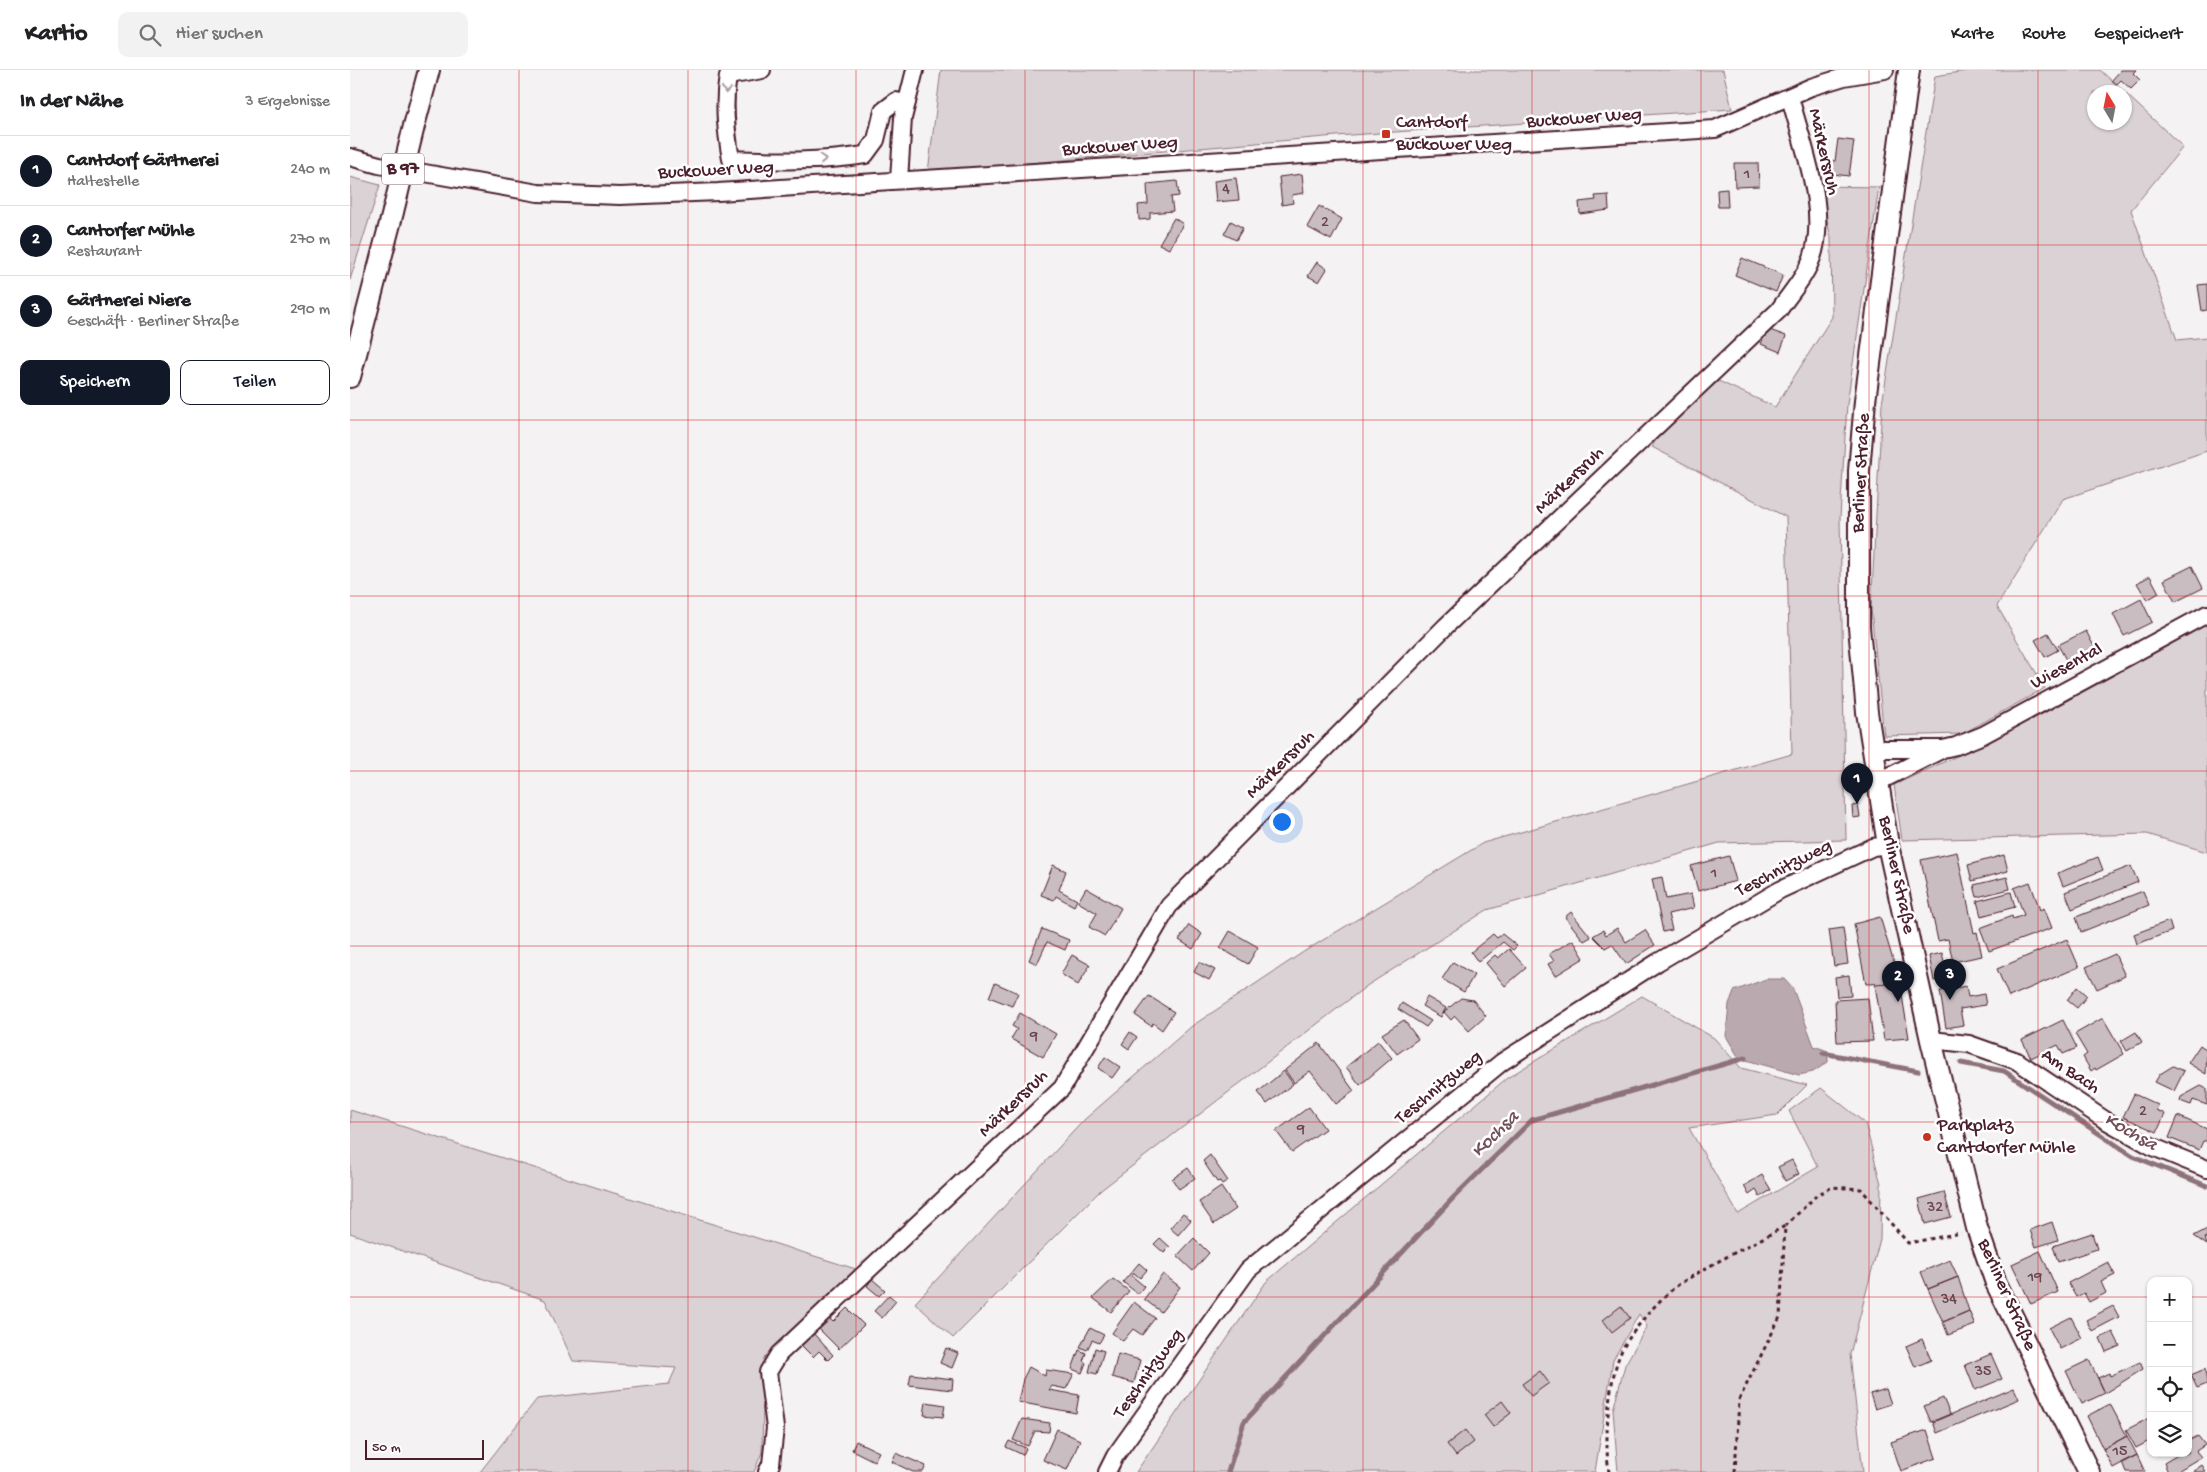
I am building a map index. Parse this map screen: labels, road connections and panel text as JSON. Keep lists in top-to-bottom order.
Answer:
{
  "streets": {
    "main road": ["B 97", "Berliner Straße"],
    "street": [
      "Buckower Weg",
      "Märkersruh",
      "Wiesental",
      "Teschnitzweg",
      "Am Bach"
    ]
  },
  "crossings": [
    ["Buckower Weg", "Märkersruh"],
    ["Berliner Straße", "Wiesental"],
    ["Berliner Straße", "Teschnitzweg"],
    ["Berliner Straße", "Am Bach"]
  ],
  "water": ["Kochsa"],
  "places": {
    "transit": ["Cantdorf Buckower Weg"],
    "other": ["Parkplatz Cantdorfer Mühle"]
  },
  "house_numbers": [
    "1",
    "4",
    "2",
    "1",
    "9",
    "2",
    "9",
    "32",
    "19",
    "34",
    "35",
    "15"
  ],
  "scale_bar": "50 m",
  "north": "top",
  "page": {
    "header": "Kartio",
    "search": "Hier suchen",
    "nav": ["Karte", "Route", "Gespeichert"],
    "heading": ["In der Nähe", "3 Ergebnisse"],
    "list": [
      {
        "mark": "1",
        "name": "Cantdorf Gärtnerei",
        "note": "Haltestelle",
        "value": "240 m"
      },
      {
        "mark": "2",
        "name": "Cantorfer Mühle",
        "note": "Restaurant",
        "value": "270 m"
      },
      {
        "mark": "3",
        "name": "Gärtnerei Niere",
        "note": "Geschäft · Berliner Straße",
        "value": "290 m"
      }
    ],
    "buttons": ["Speichern", "Teilen"],
    "pins": ["1", "3", "2"],
    "map_buttons": ["+", "−"],
    "scale": "50 m"
  }
}
